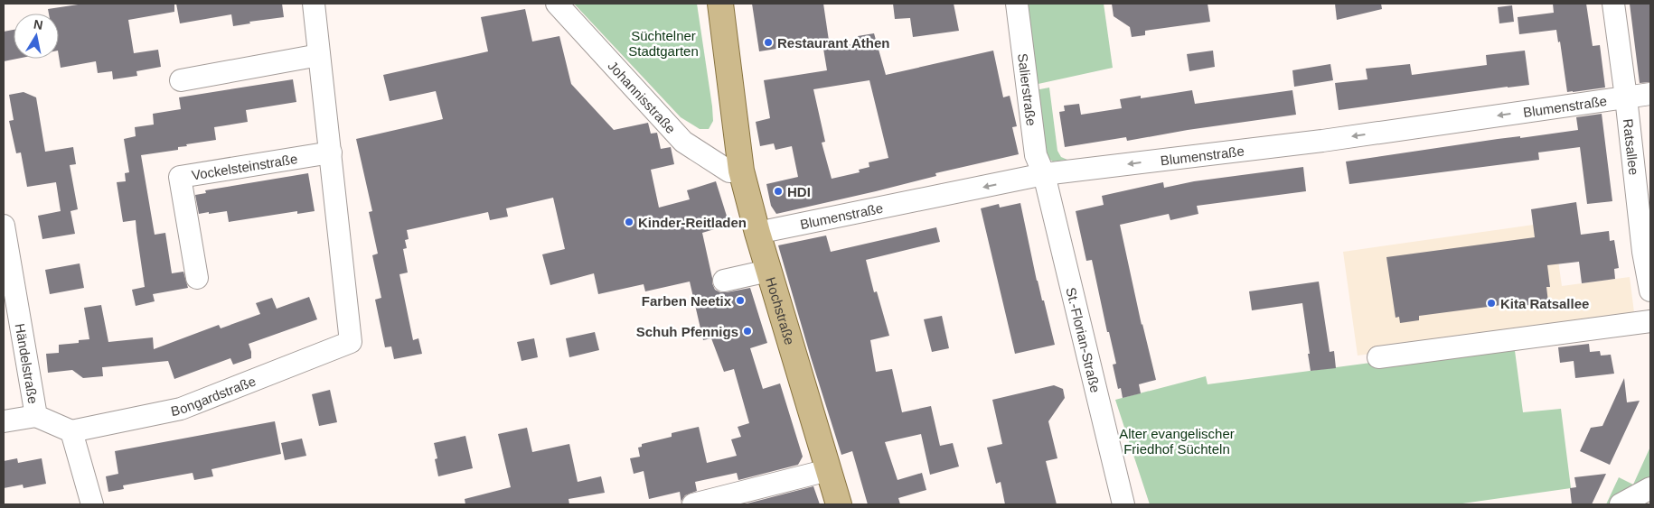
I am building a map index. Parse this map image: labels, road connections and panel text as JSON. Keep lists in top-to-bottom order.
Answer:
{
  "streets": {
    "main road": ["Hochstraße"],
    "street": [
      "Salierstraße",
      "Johannisstraße",
      "Blumenstraße",
      "Ratsallee",
      "Vockelsteinstraße",
      "St.-Florian-Straße",
      "Händelstraße",
      "Bongardstraße"
    ]
  },
  "crossings": [
    ["Salierstraße", "Blumenstraße"],
    ["Salierstraße", "St.-Florian-Straße"],
    ["Johannisstraße", "Hochstraße"],
    ["Blumenstraße", "Ratsallee"],
    ["Blumenstraße", "Hochstraße"],
    ["Blumenstraße", "St.-Florian-Straße"],
    ["Vockelsteinstraße", "Bongardstraße"],
    ["Händelstraße", "Bongardstraße"]
  ],
  "one_way": ["Blumenstraße"],
  "parks": ["Süchtelner Stadtgarten", "Alter evangelischer Friedhof Süchteln"],
  "places": [
    "Restaurant Athen",
    "HDI",
    "Kinder-Reitladen",
    "Farben Neetix",
    "Kita Ratsallee",
    "Schuh Pfennigs"
  ],
  "north": "top"
}
